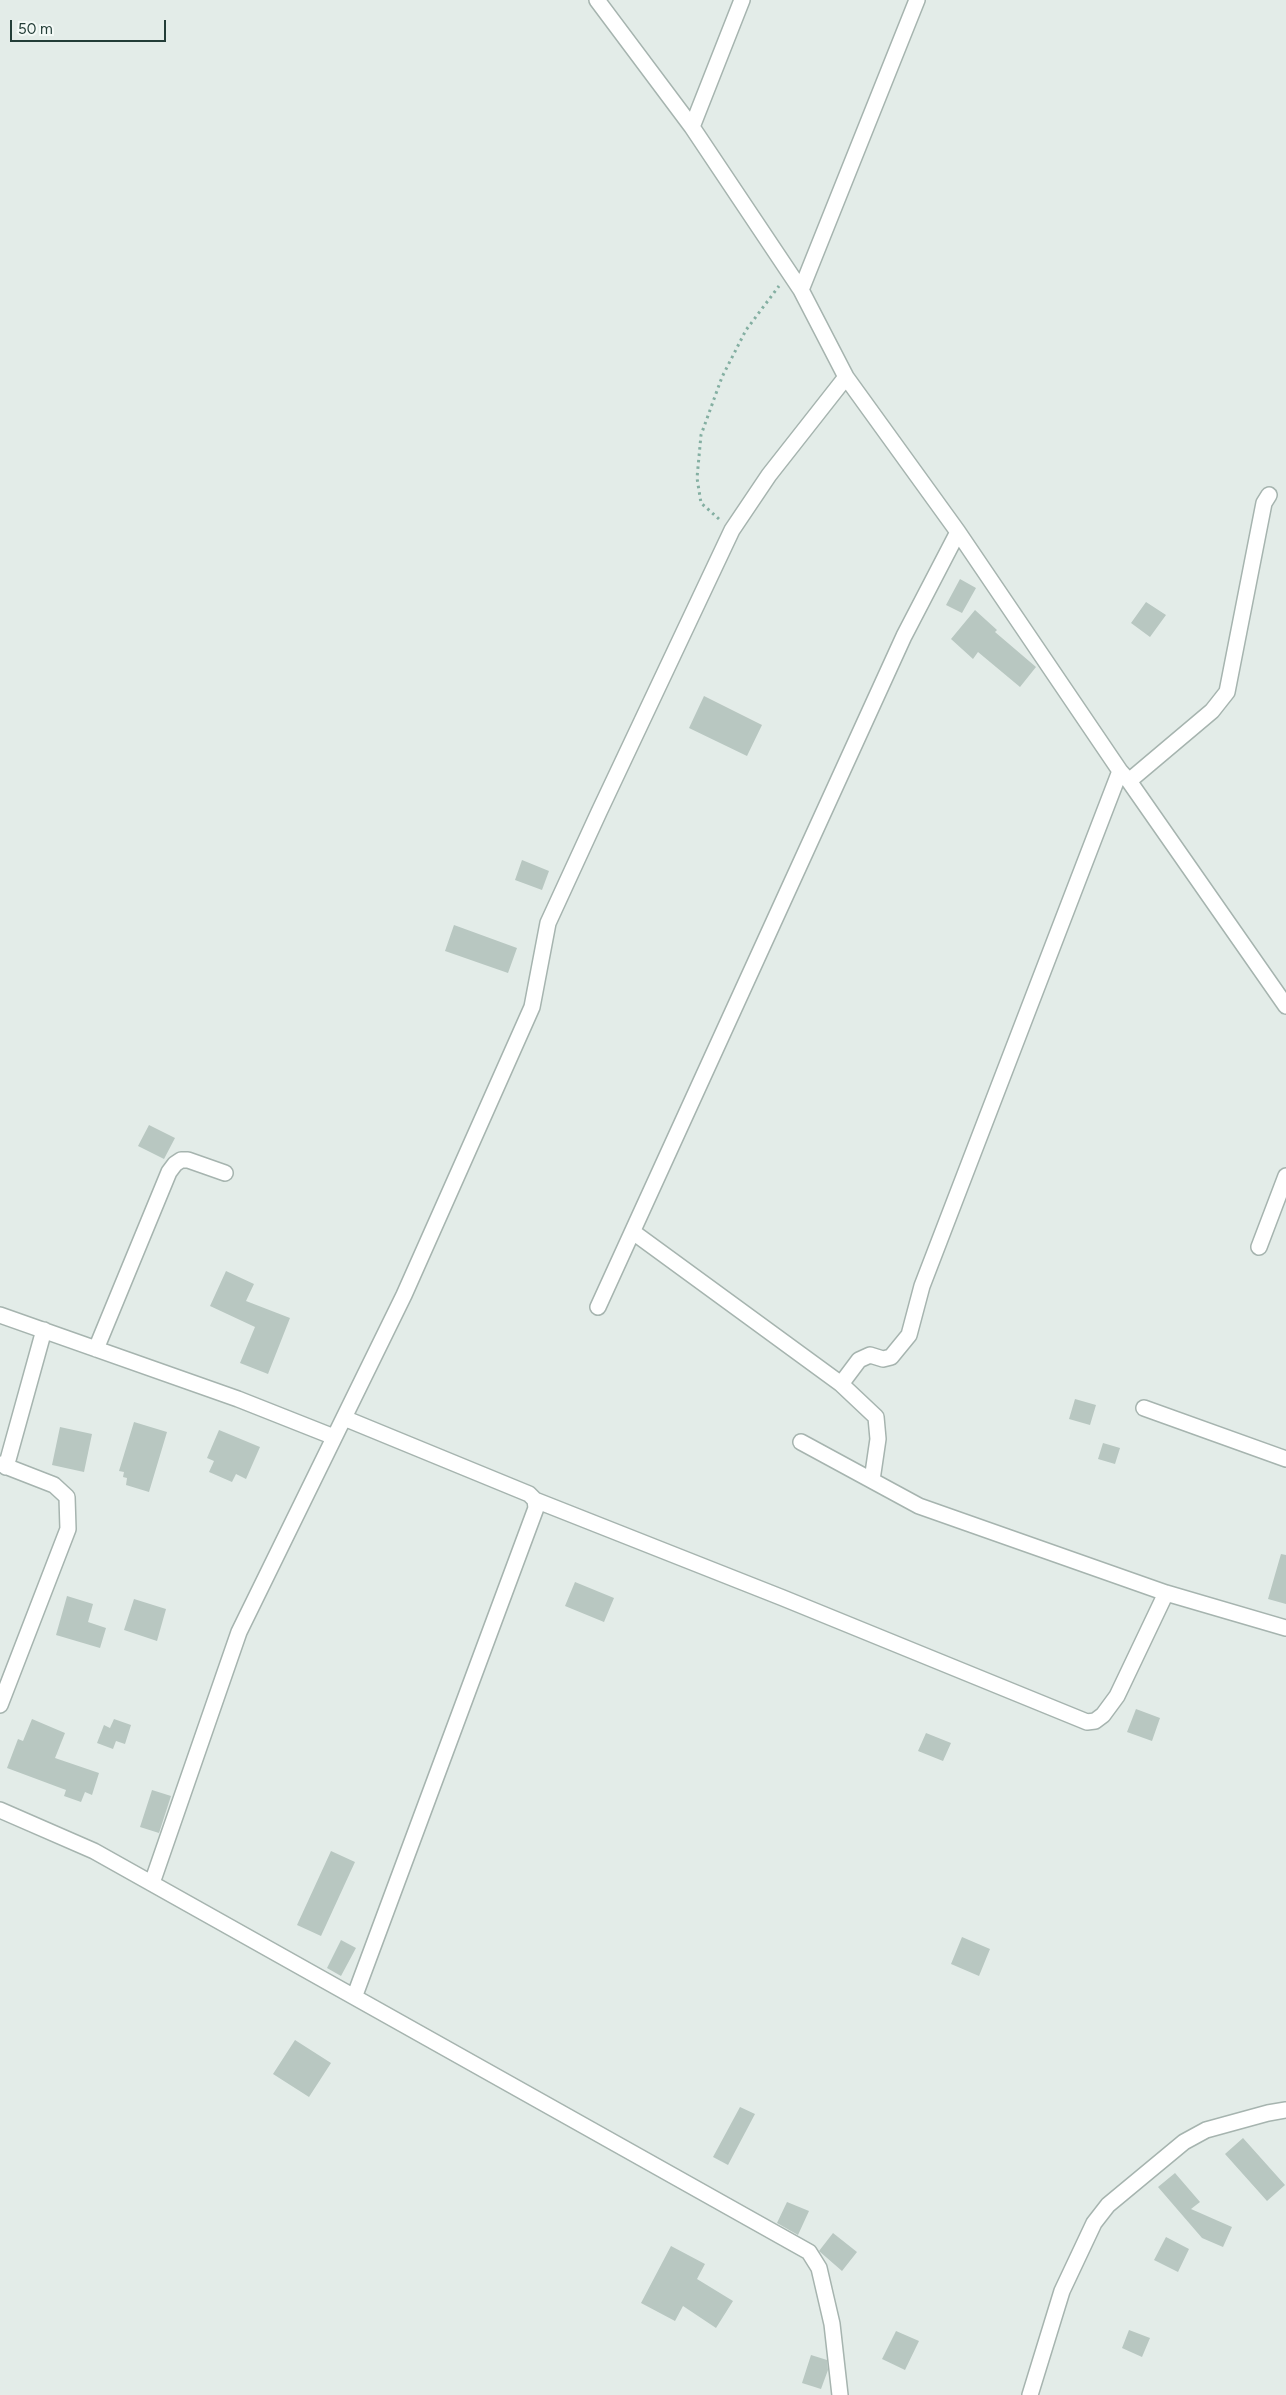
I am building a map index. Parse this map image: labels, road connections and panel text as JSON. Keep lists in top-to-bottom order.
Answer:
{
  "scale_bar": "50 m"
}
